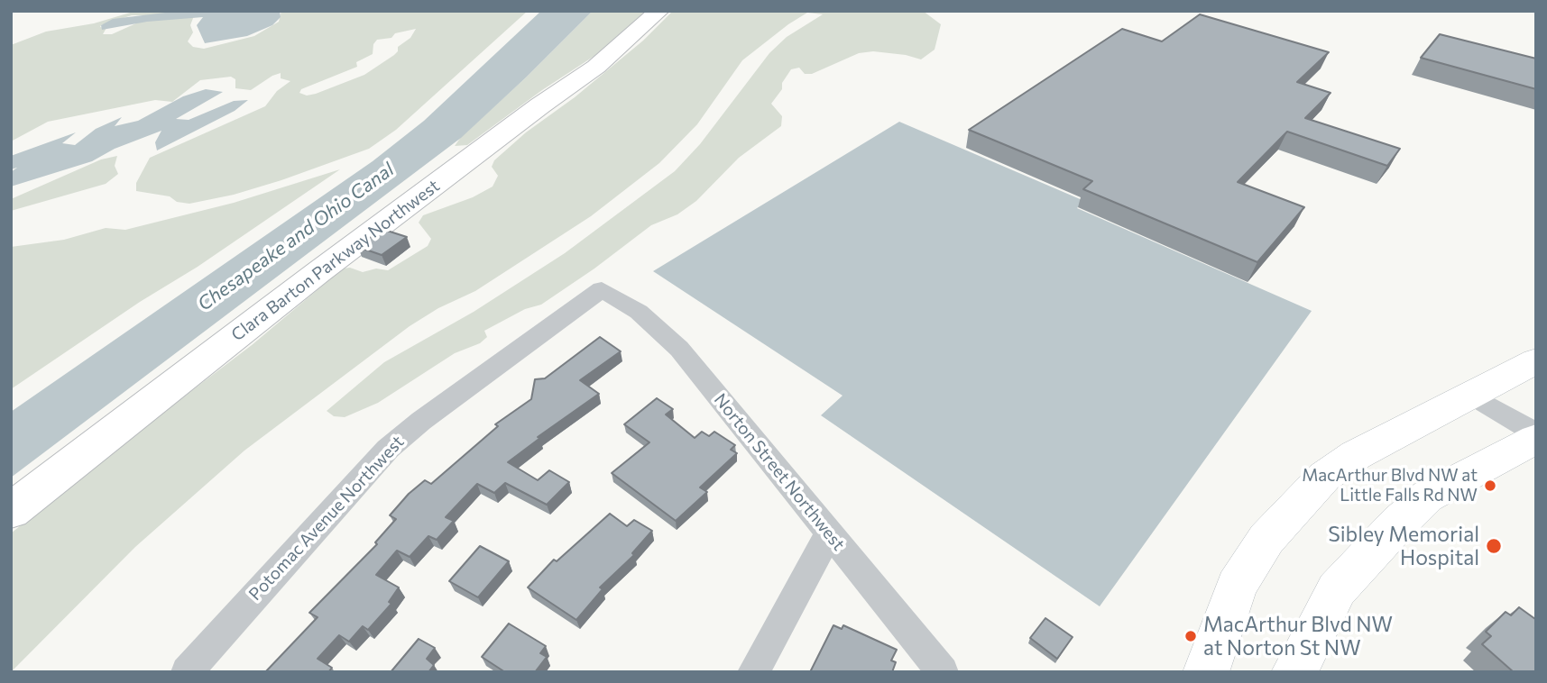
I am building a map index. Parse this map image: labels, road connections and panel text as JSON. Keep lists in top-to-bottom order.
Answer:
{
  "streets": {
    "highway": ["Clara Barton Parkway Northwest"],
    "street": ["Norton Street Northwest", "Potomac Avenue Northwest"]
  },
  "crossings": [
    ["Norton Street Northwest", "Potomac Avenue Northwest"]
  ],
  "water": ["Chesapeake and Ohio Canal"],
  "places": ["MacArthur Blvd NW at Little Falls Rd NW", "Sibley Memorial Hospital", "MacArthur Blvd NW at Norton St NW"]
}
